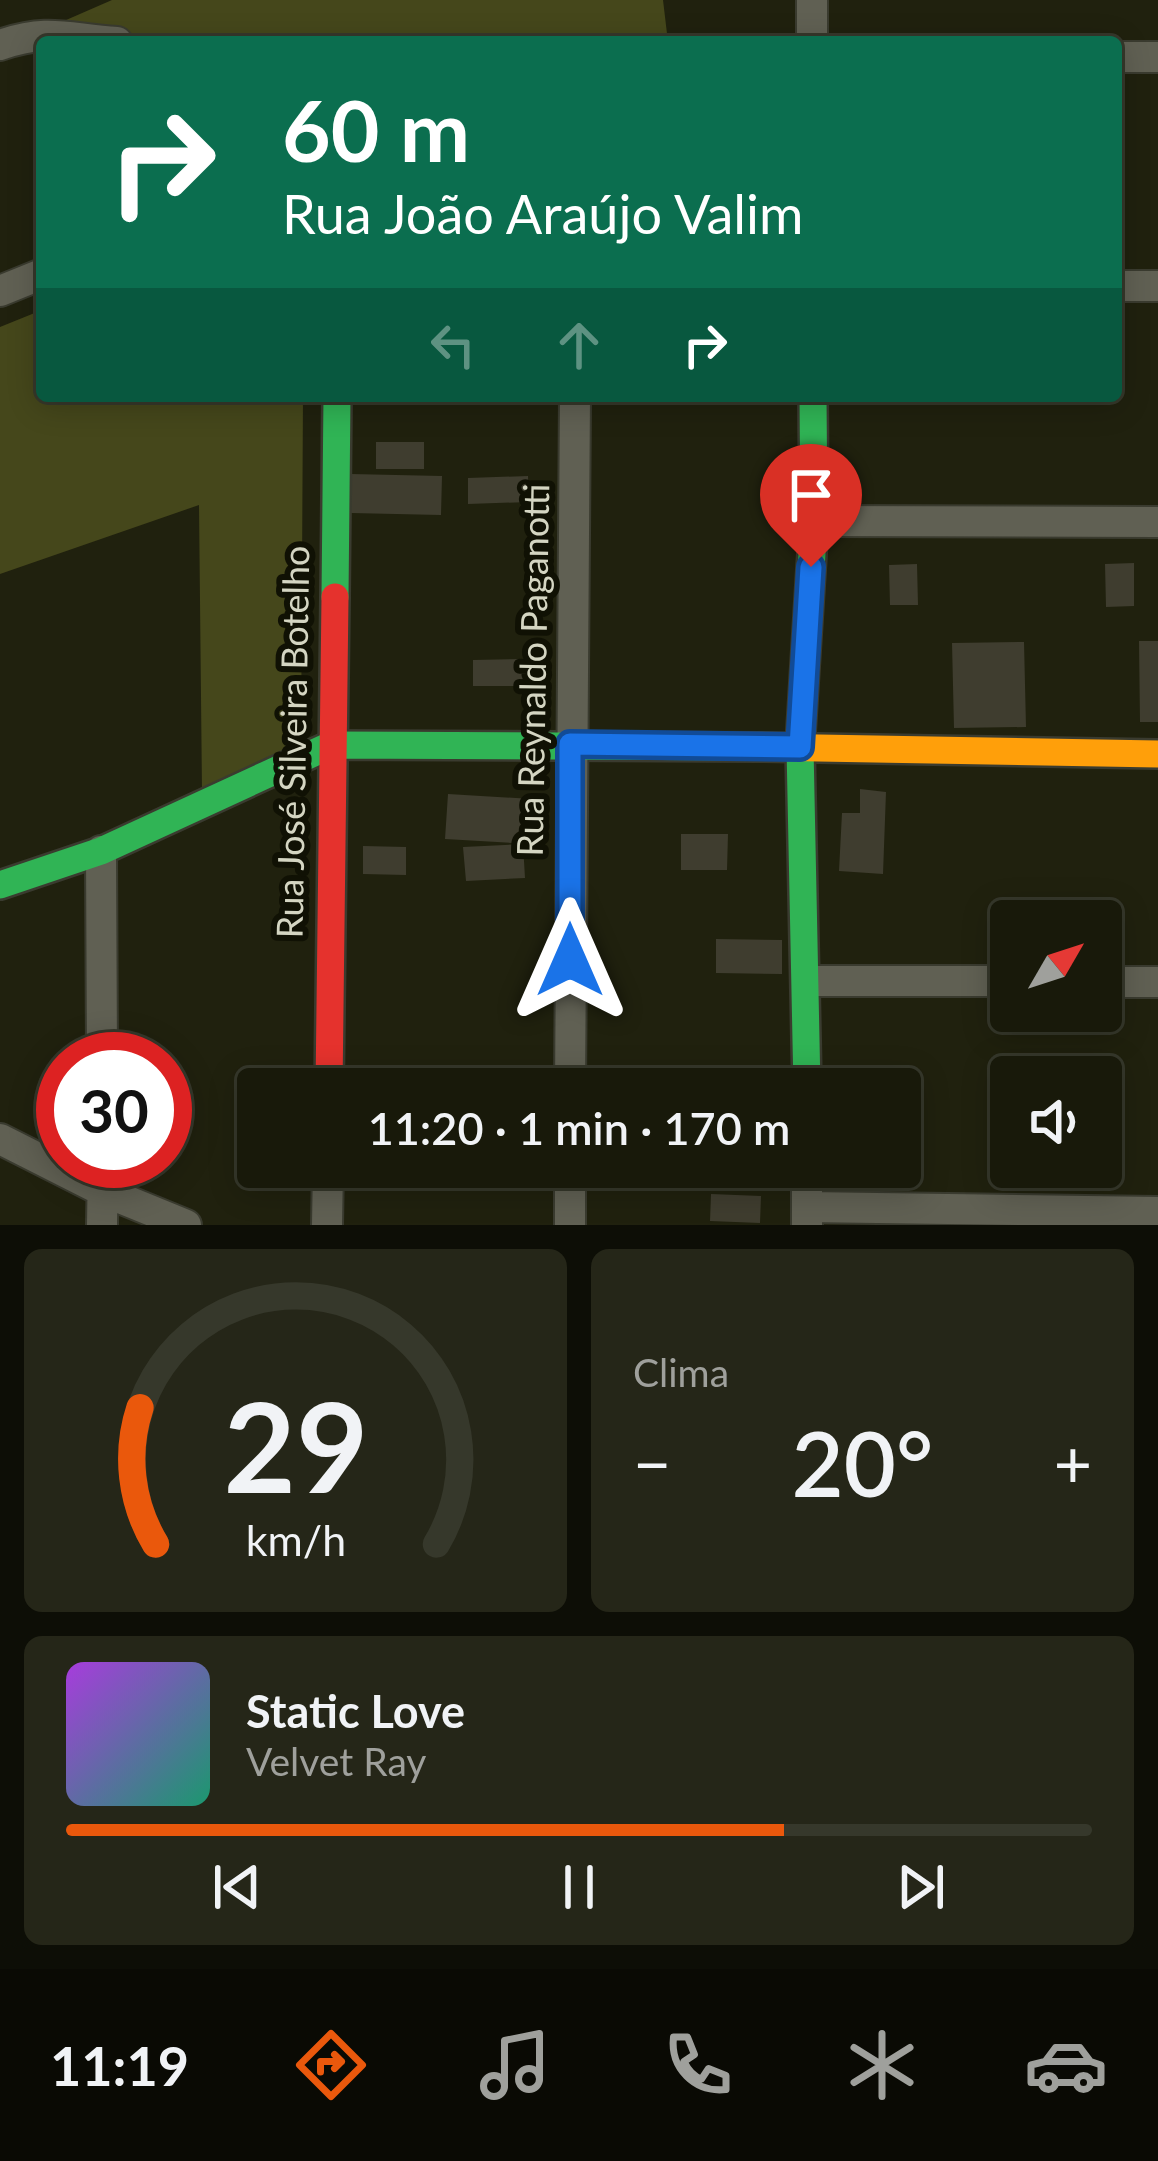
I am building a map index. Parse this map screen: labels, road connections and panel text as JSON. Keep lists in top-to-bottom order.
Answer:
{
  "streets": {
    "street": ["Rua Reynaldo Paganotti", "Rua José Silveira Botelho"]
  },
  "north": "top right",
  "page": {
    "turn": ["60 m", "Rua João Araújo Valim"],
    "limit": "30",
    "trip": "11:20 · 1 min · 170 m",
    "tile": "Clima",
    "heat": ["−", "20°", "+"],
    "song": ["Static Love", "Velvet Ray"],
    "tabs": "11:19",
    "gauge": ["29", "km/h"]
  }
}
